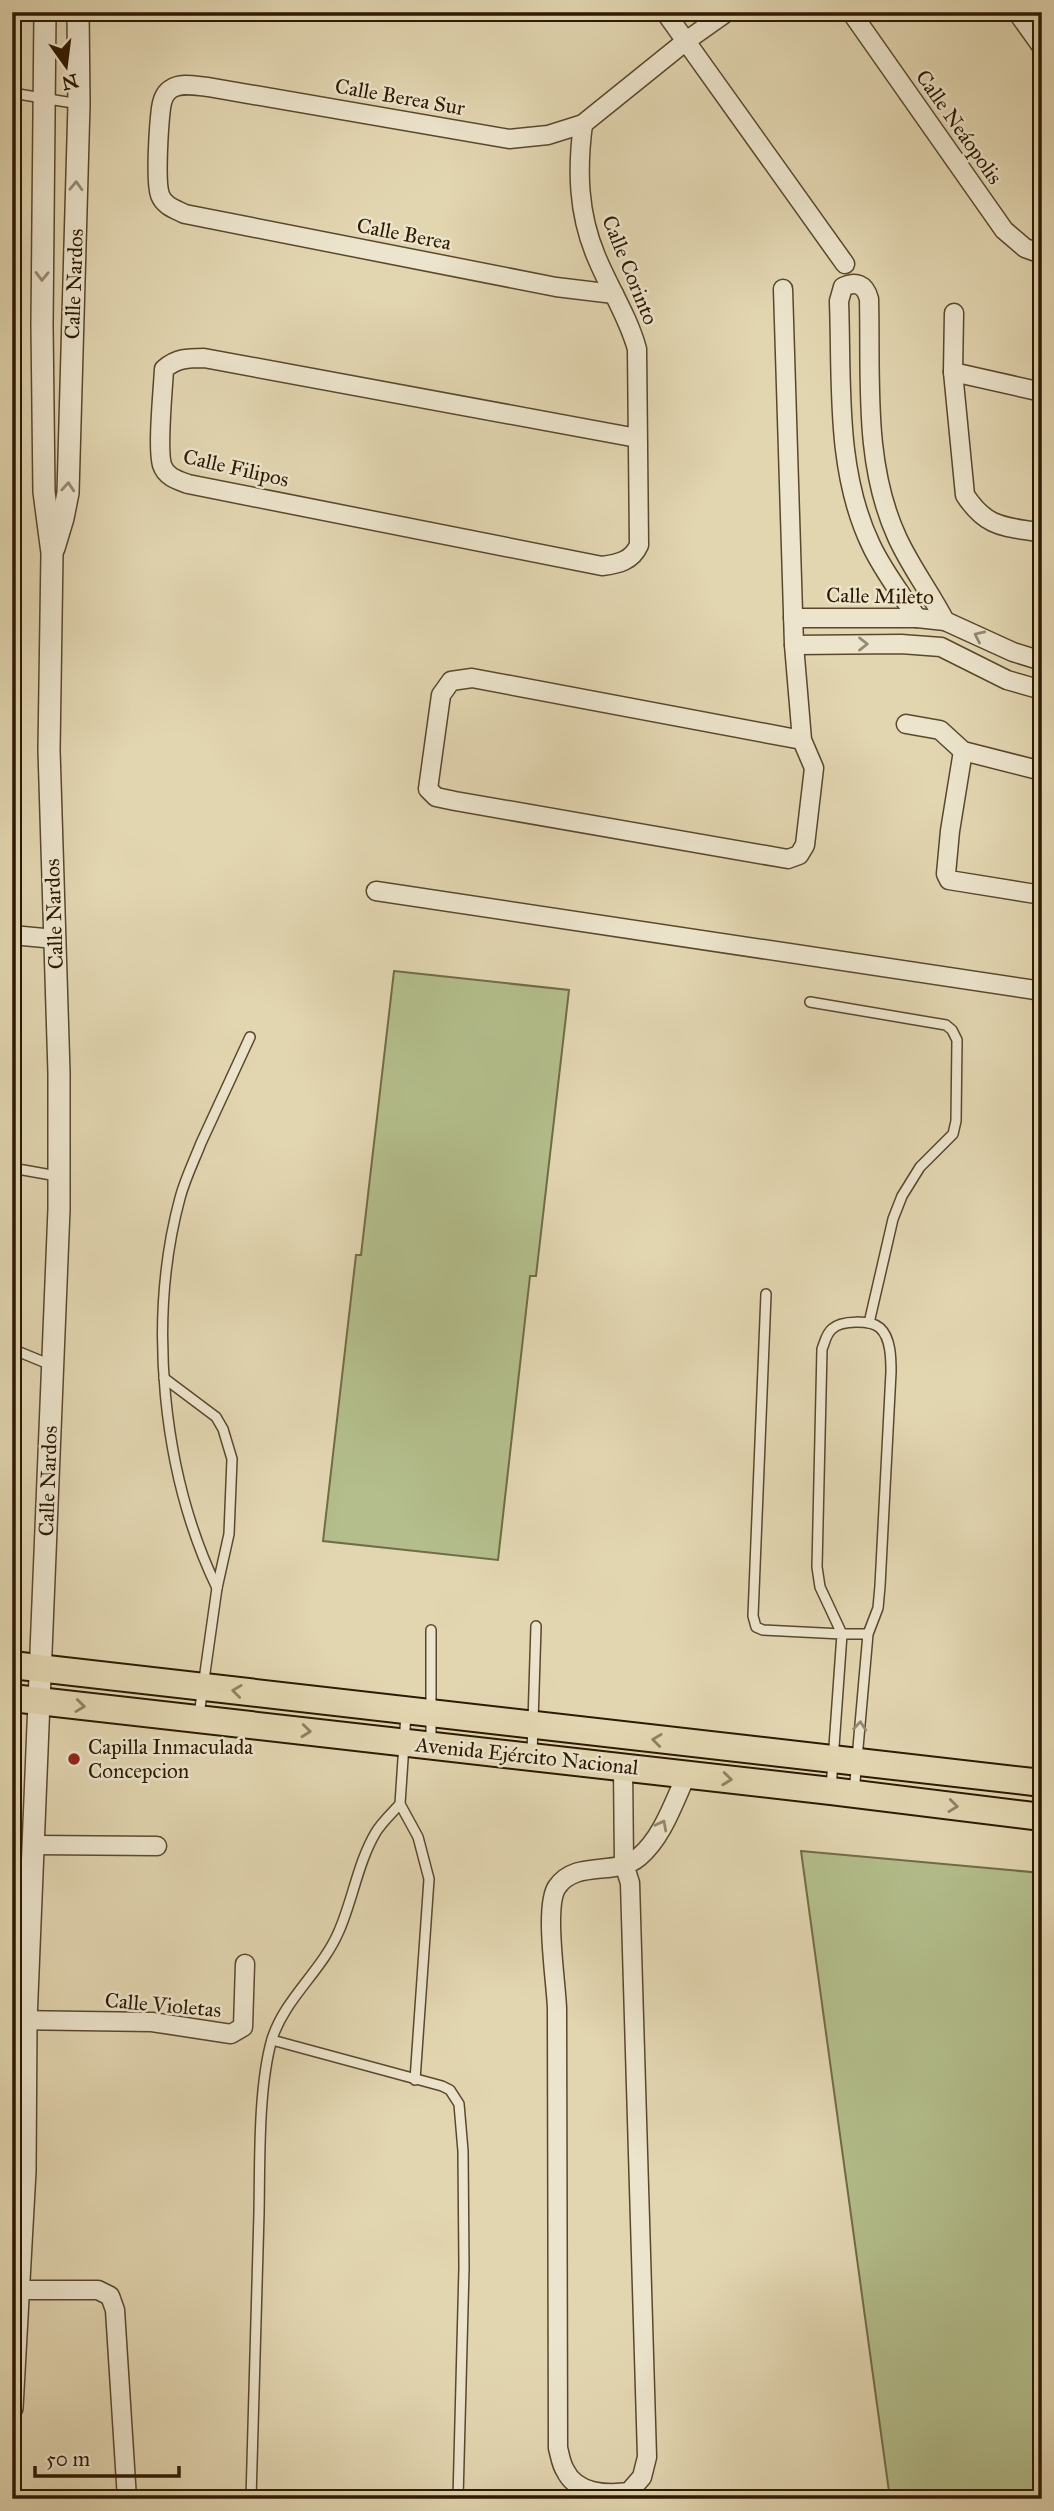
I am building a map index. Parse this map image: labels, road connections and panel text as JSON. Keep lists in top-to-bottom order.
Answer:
{
  "streets": {
    "main road": ["Avenida Ejército Nacional"],
    "street": [
      "Calle Berea Sur",
      "Calle Neáopolis",
      "Calle Berea",
      "Calle Corinto",
      "Calle Nardos",
      "Calle Filipos",
      "Calle Mileto",
      "Calle Violetas"
    ]
  },
  "crossings": [
    ["Calle Berea Sur", "Calle Berea"],
    ["Calle Berea Sur", "Calle Corinto"],
    ["Calle Berea", "Calle Corinto"],
    ["Calle Corinto", "Calle Filipos"],
    ["Calle Nardos", "Avenida Ejército Nacional"],
    ["Calle Nardos", "Calle Violetas"]
  ],
  "places": ["Capilla Inmaculada Concepcion"],
  "scale_bar": "50 m",
  "north": "bottom"
}
